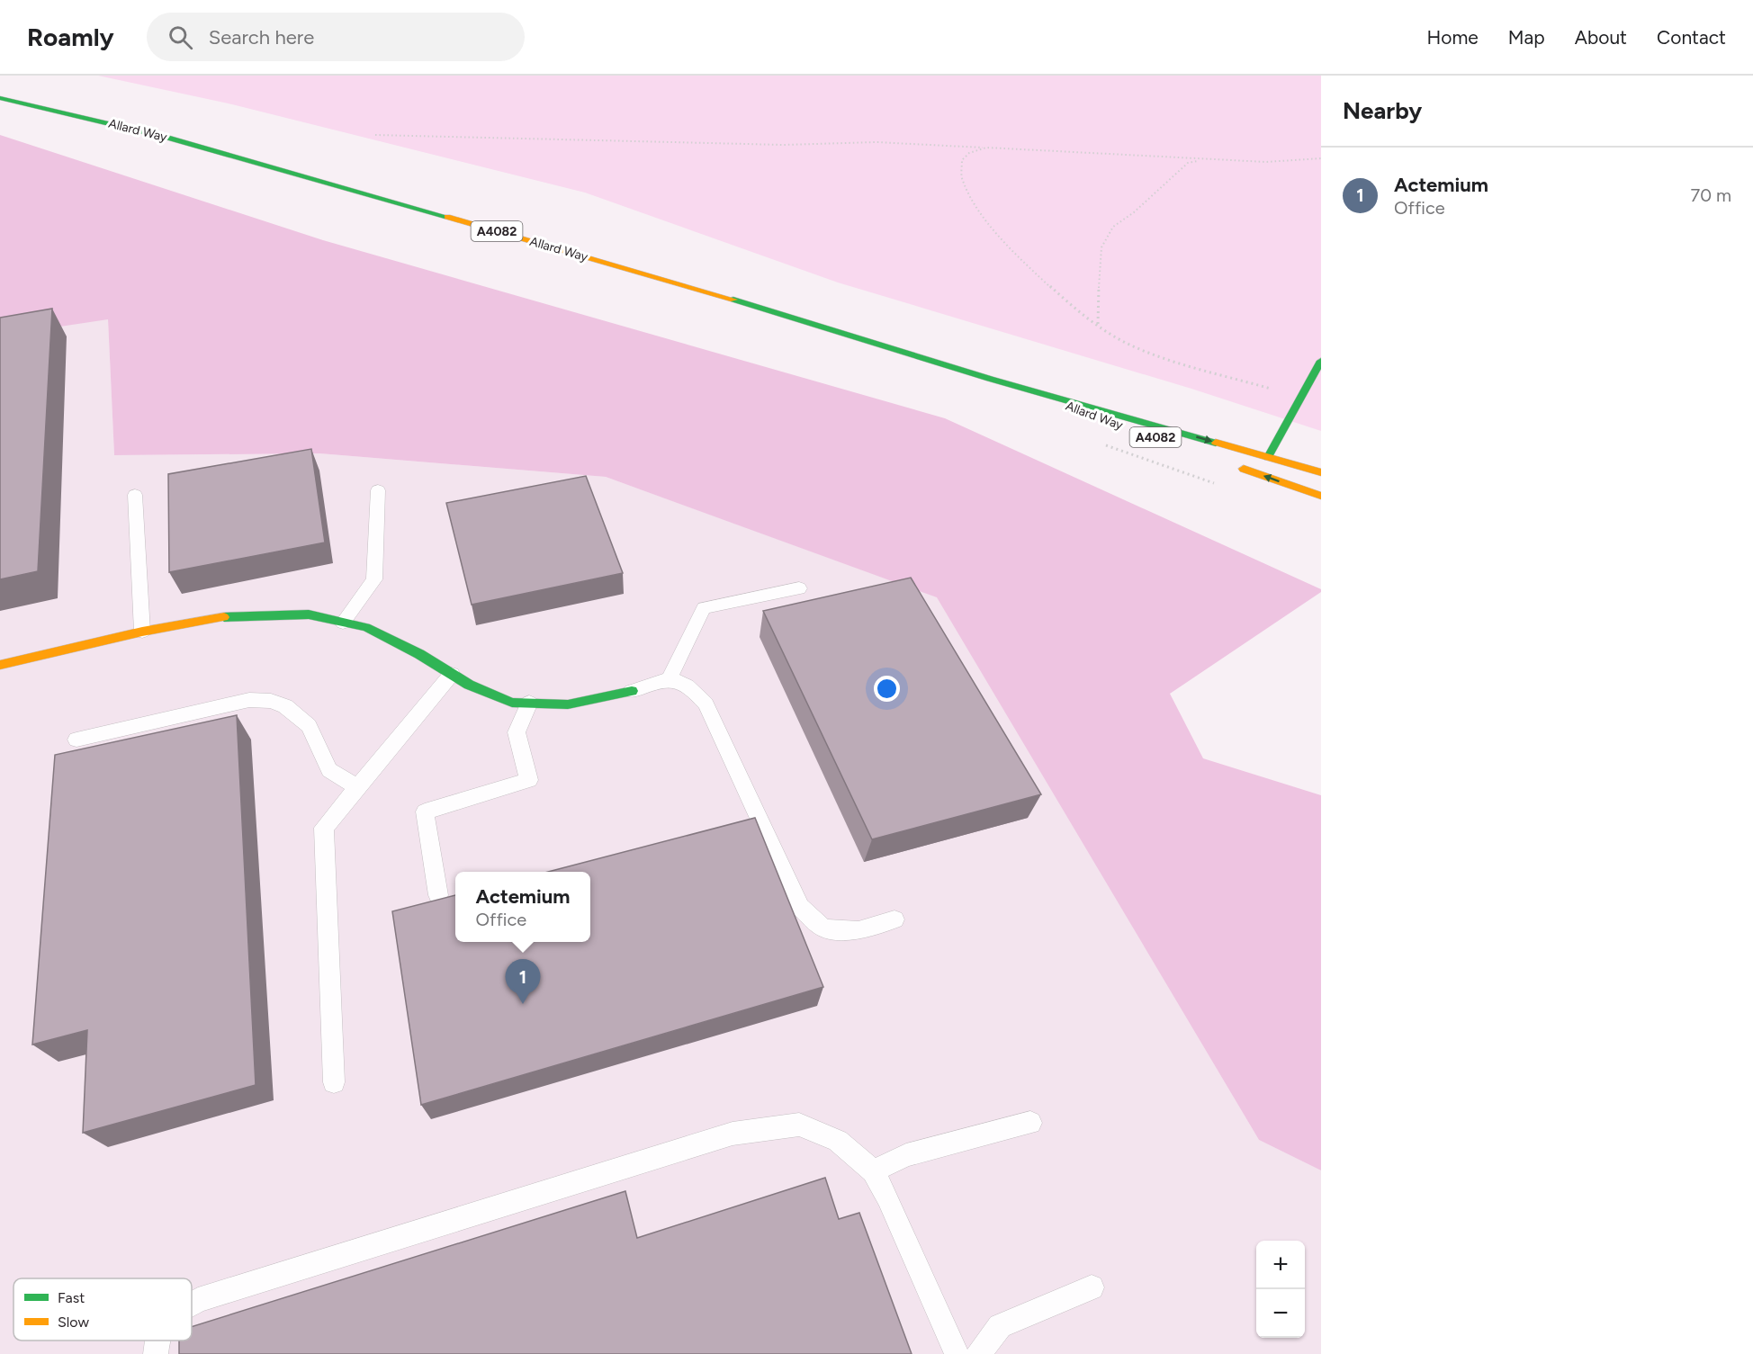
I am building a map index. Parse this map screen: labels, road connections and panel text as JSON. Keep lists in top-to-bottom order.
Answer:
{
  "streets": {
    "main road": ["Allard Way", "A4082"]
  },
  "legend": ["Fast", "Slow"],
  "page": {
    "header": "Roamly",
    "search": "Search here",
    "nav": [
      "Home",
      "Map",
      "About",
      "Contact"
    ],
    "heading": "Nearby",
    "list": [
      {
        "mark": "1",
        "name": "Actemium",
        "note": "Office",
        "value": "70 m"
      }
    ],
    "popup": ["Actemium", "Office"],
    "pins": "1",
    "map_buttons": ["+", "−"]
  }
}
